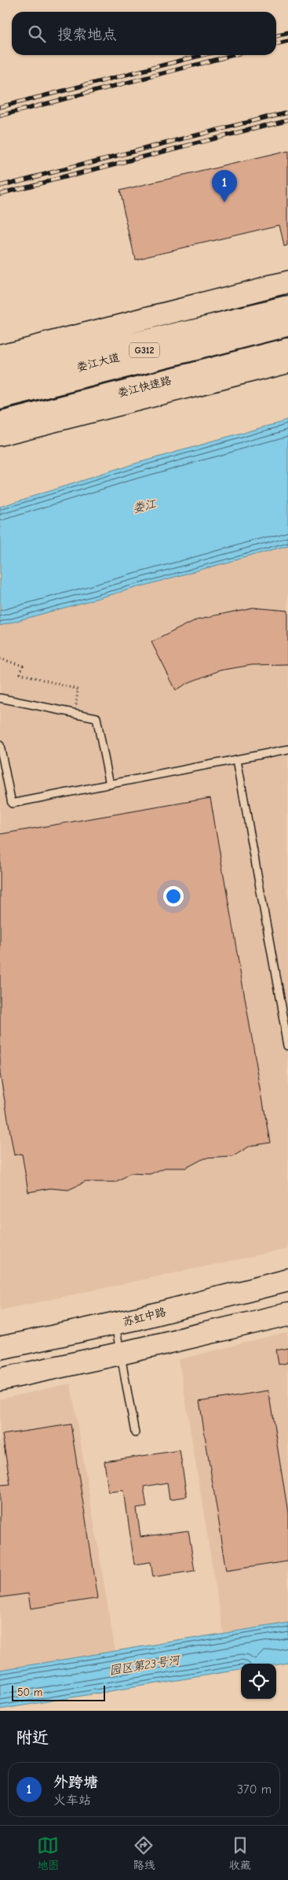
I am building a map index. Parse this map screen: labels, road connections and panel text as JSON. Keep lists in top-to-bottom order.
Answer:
{
  "streets": {
    "main road": [
      "G312",
      "娄江大道",
      "娄江快速路",
      "苏虹中路"
    ]
  },
  "water": ["娄江", "园区第23号河"],
  "scale_bar": "50 m",
  "page": {
    "search": "搜索地点",
    "pins": "1",
    "scale": "50 m",
    "heading": "附近",
    "list": [
      {
        "mark": "1",
        "name": "外跨塘",
        "note": "火车站",
        "value": "370 m"
      }
    ],
    "nav": ["地图", "路线", "收藏"]
  }
}
